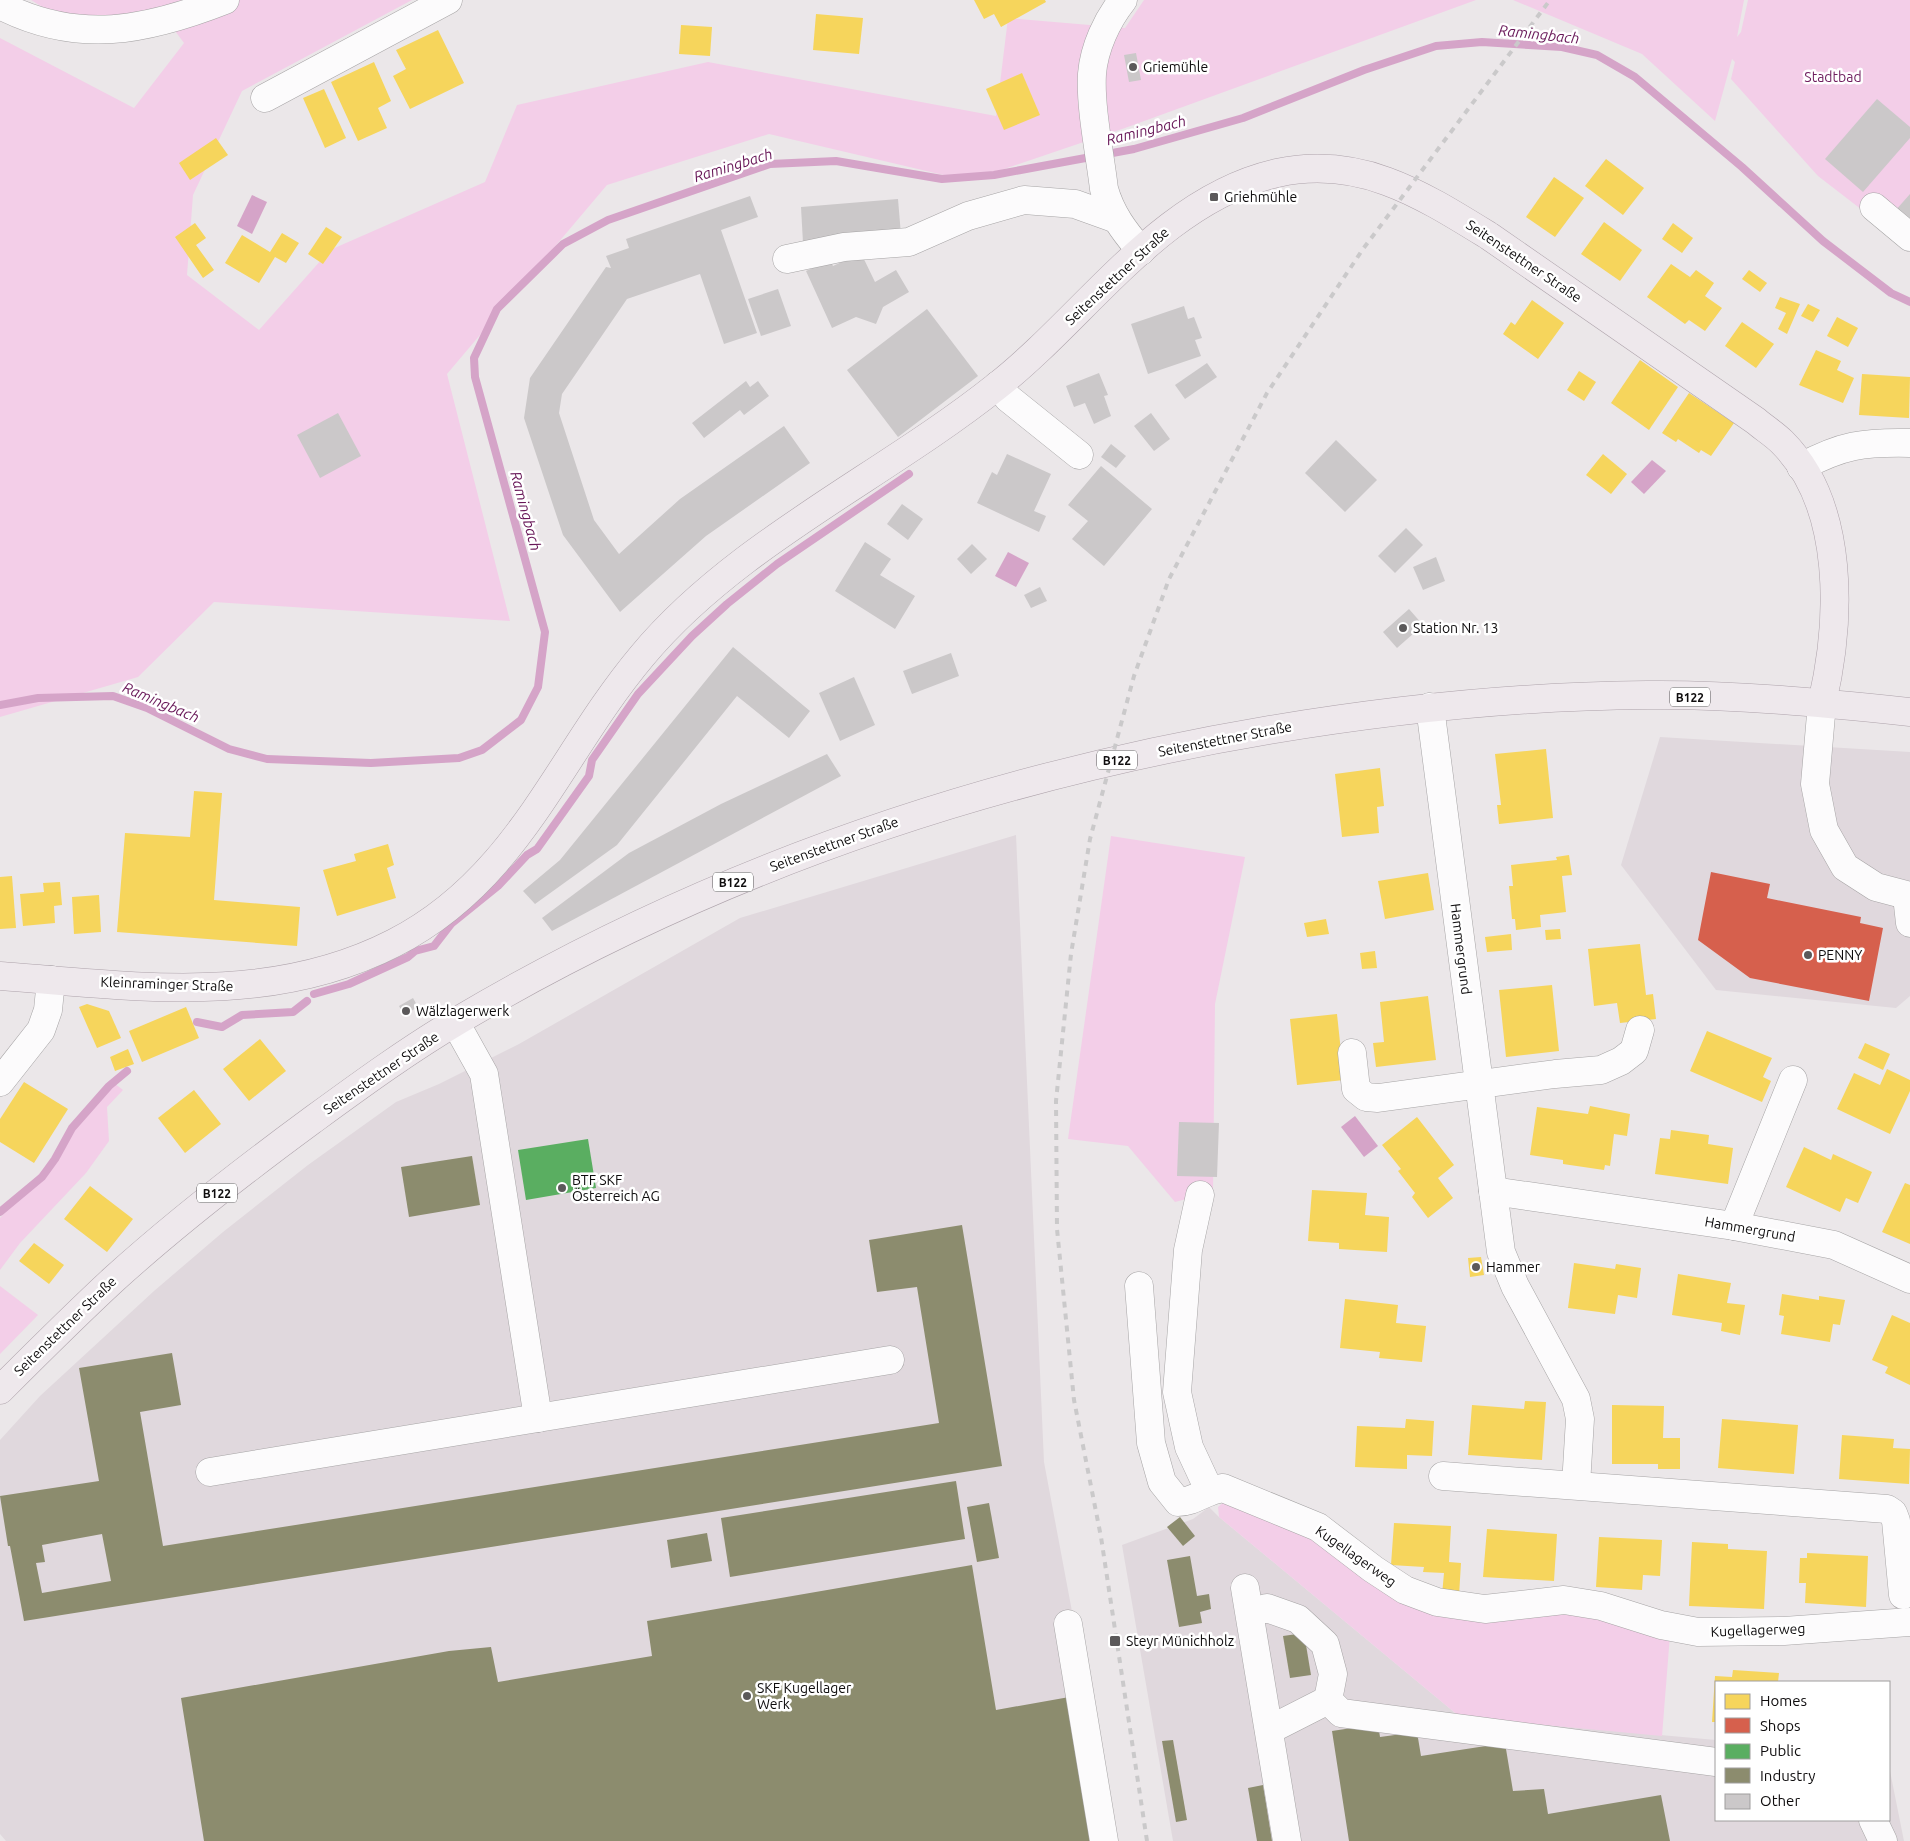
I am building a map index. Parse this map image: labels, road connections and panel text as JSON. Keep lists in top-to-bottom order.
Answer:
{
  "streets": {
    "main road": ["Seitenstettner Straße", "B122", "Kleinraminger Straße"],
    "street": ["Hammergrund", "Kugellagerweg"]
  },
  "crossings": [
    ["Seitenstettner Straße", "Hammergrund"],
    ["Seitenstettner Straße", "Kleinraminger Straße"]
  ],
  "water": ["Ramingbach"],
  "parks": ["Stadtbad"],
  "places": {
    "other": [
      "Griemühle",
      "Station Nr. 13",
      "PENNY",
      "Wälzlagerwerk",
      "BTF SKF Österreich AG",
      "Hammer",
      "SKF Kugellager Werk"
    ],
    "transit": ["Griehmühle", "Steyr Münichholz"]
  },
  "legend": [
    "Homes",
    "Shops",
    "Public",
    "Industry",
    "Other"
  ]
}
